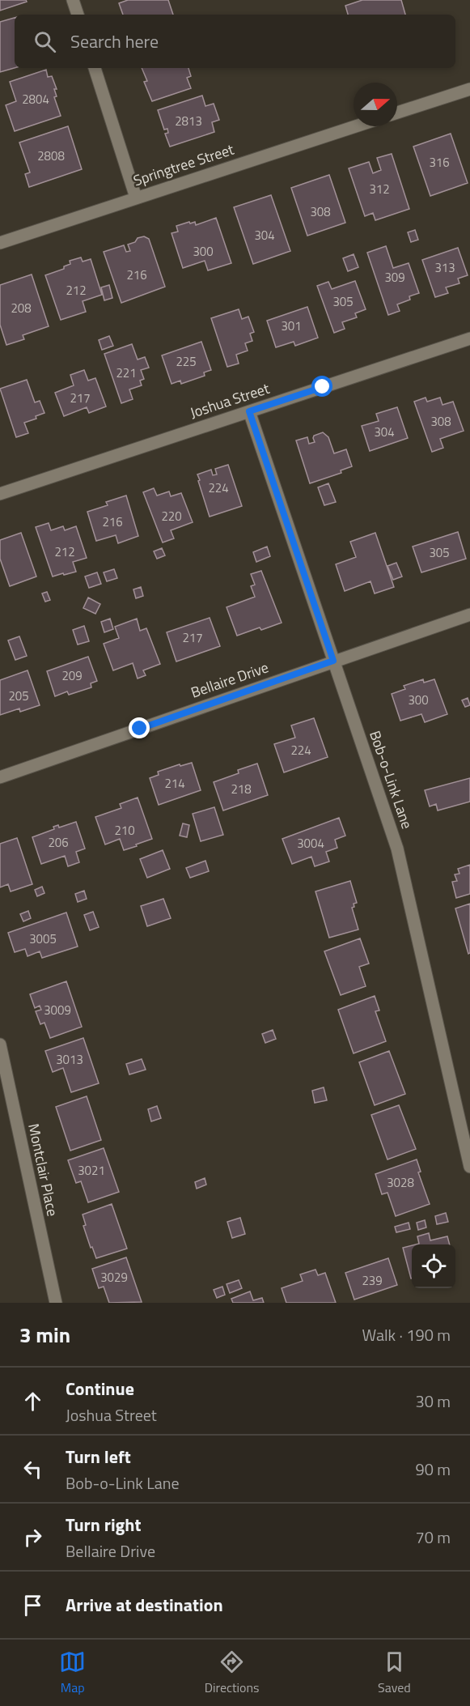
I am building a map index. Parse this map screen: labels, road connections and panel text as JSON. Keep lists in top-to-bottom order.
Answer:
{
  "streets": {
    "street": [
      "Springtree Street",
      "Joshua Street",
      "Bellaire Drive",
      "Bob-o-Link Lane",
      "Montclair Place"
    ]
  },
  "crossings": [
    ["Joshua Street", "Bob-o-Link Lane"],
    ["Bellaire Drive", "Bob-o-Link Lane"]
  ],
  "house_numbers": [
    "2804",
    "2813",
    "2808",
    "316",
    "312",
    "308",
    "304",
    "300",
    "313",
    "216",
    "309",
    "212",
    "305",
    "208",
    "301",
    "225",
    "221",
    "217",
    "308",
    "304",
    "224",
    "220",
    "216",
    "212",
    "305",
    "217",
    "209",
    "205",
    "300",
    "224",
    "214",
    "218",
    "210",
    "206",
    "3004",
    "3005",
    "3009",
    "3013",
    "3021",
    "3028",
    "3029",
    "239"
  ],
  "north": "right",
  "page": {
    "search": "Search here",
    "heading": ["3 min", "Walk · 190 m"],
    "list": [
      ["Continue", "Joshua Street", "30 m"],
      ["Turn left", "Bob-o-Link Lane", "90 m"],
      ["Turn right", "Bellaire Drive", "70 m"],
      "Arrive at destination"
    ],
    "nav": ["Map", "Directions", "Saved"]
  }
}
